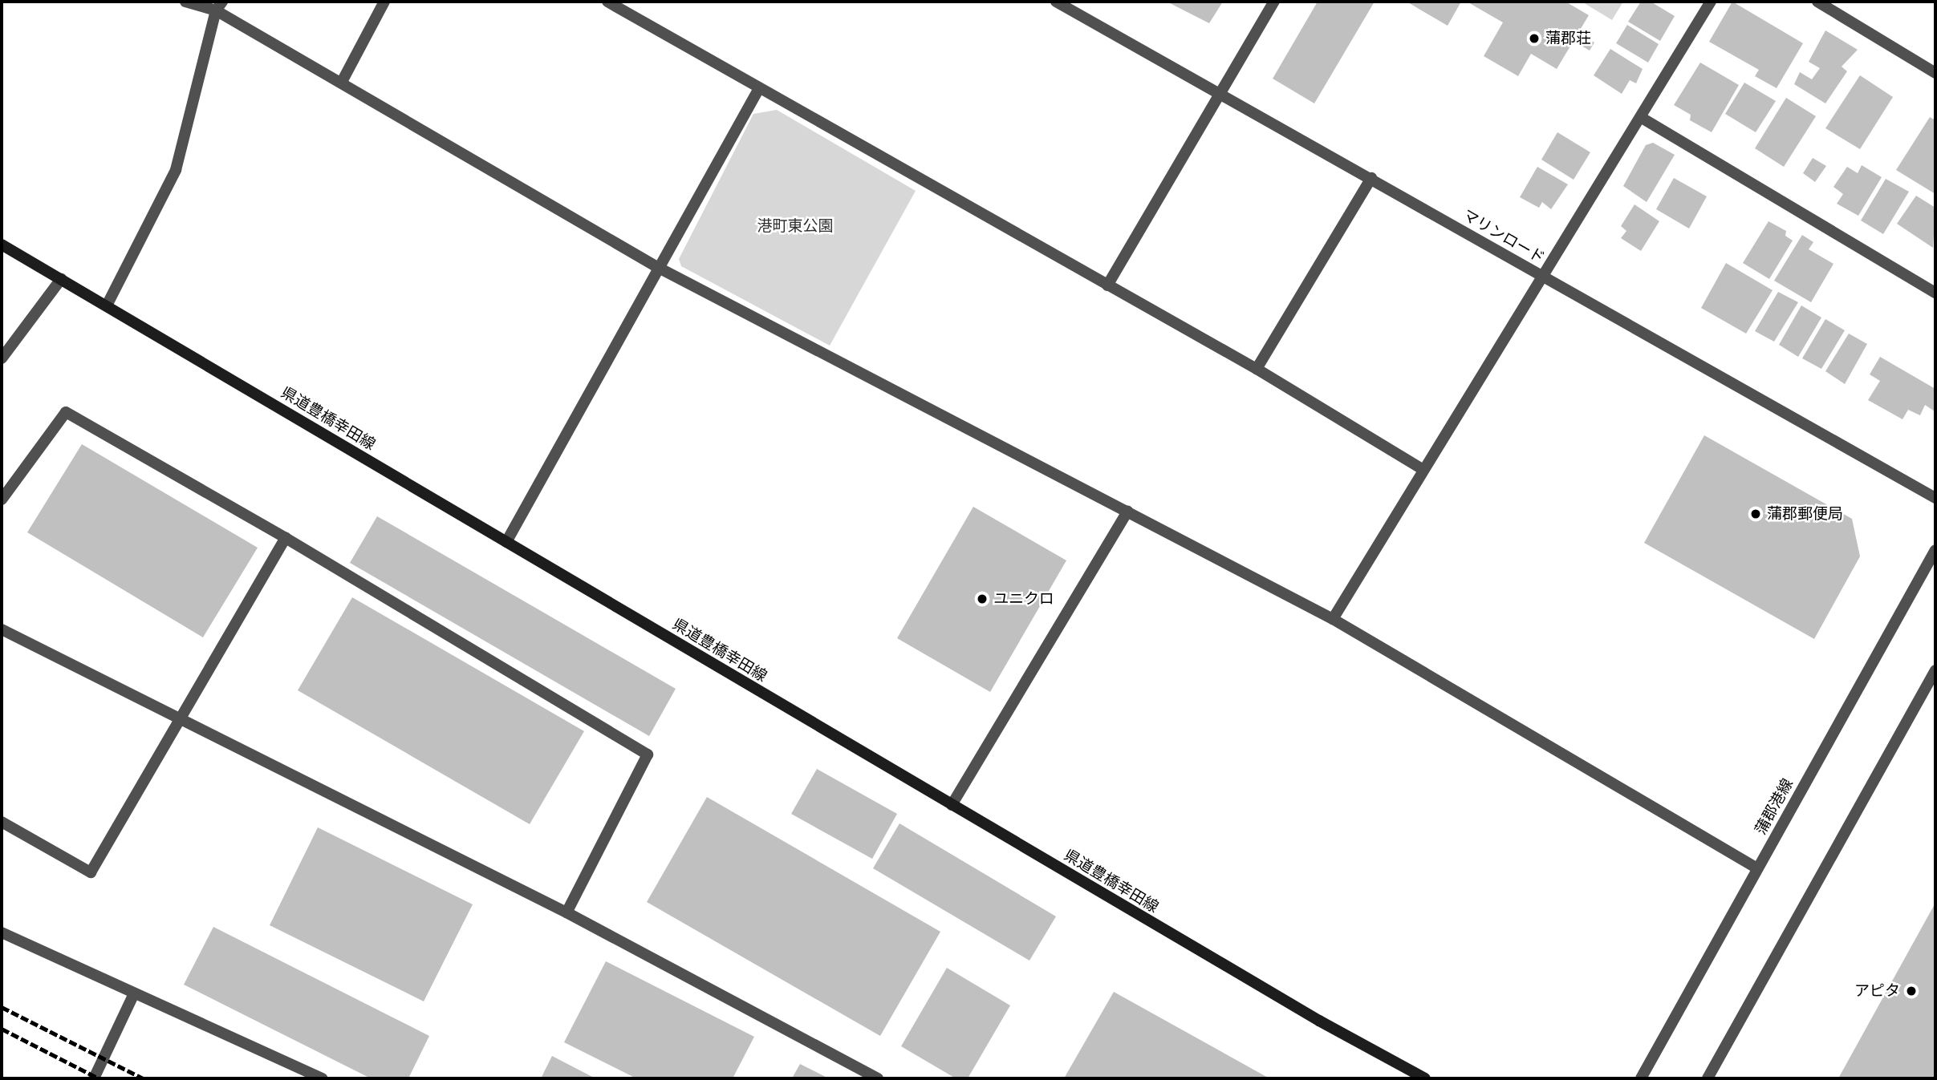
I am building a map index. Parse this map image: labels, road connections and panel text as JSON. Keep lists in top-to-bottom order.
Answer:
{
  "streets": {
    "main road": ["県道豊橋幸田線"],
    "street": ["マリンロード", "蒲郡港線"]
  },
  "parks": ["港町東公園"],
  "places": [
    "蒲郡荘",
    "蒲郡郵便局",
    "ユニクロ",
    "アピタ"
  ]
}
